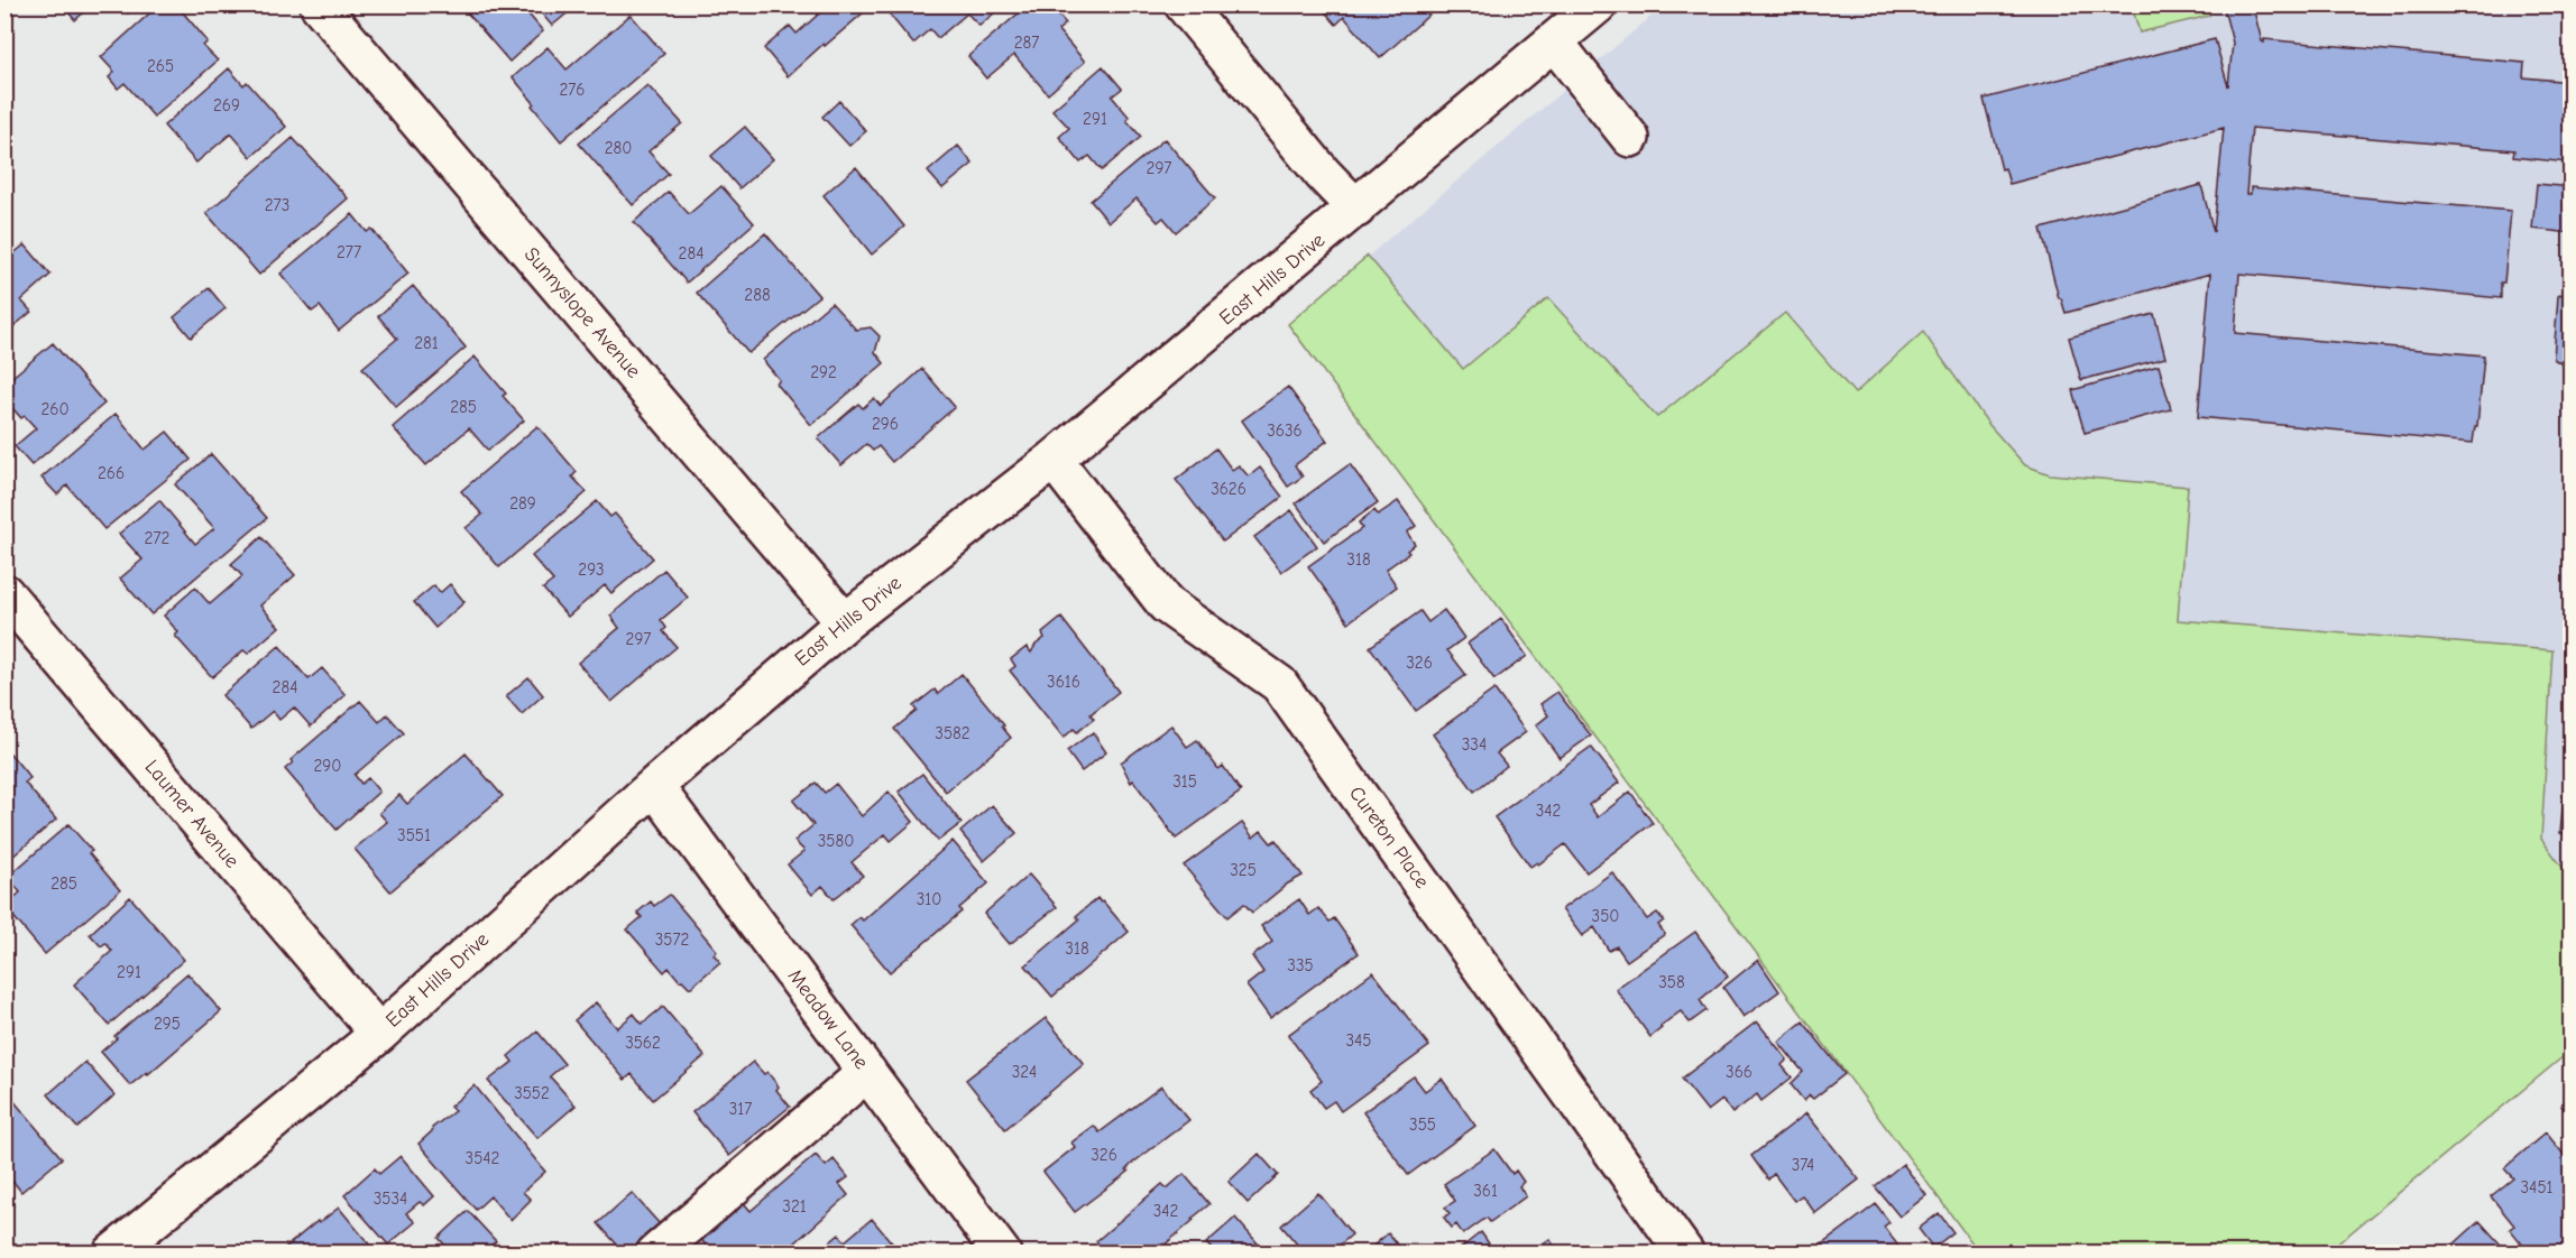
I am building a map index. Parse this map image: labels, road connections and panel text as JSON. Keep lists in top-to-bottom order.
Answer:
{
  "streets": {
    "street": [
      "East Hills Drive",
      "Sunnyslope Avenue",
      "Laumer Avenue",
      "Cureton Place",
      "Meadow Lane"
    ]
  },
  "crossings": [
    ["East Hills Drive", "Sunnyslope Avenue"],
    ["East Hills Drive", "Laumer Avenue"],
    ["East Hills Drive", "Cureton Place"],
    ["East Hills Drive", "Meadow Lane"]
  ],
  "house_numbers": [
    "287",
    "265",
    "276",
    "269",
    "291",
    "280",
    "297",
    "273",
    "277",
    "284",
    "288",
    "281",
    "292",
    "285",
    "260",
    "296",
    "3636",
    "266",
    "3626",
    "289",
    "272",
    "318",
    "293",
    "297",
    "326",
    "3616",
    "284",
    "3582",
    "334",
    "290",
    "315",
    "342",
    "3551",
    "3580",
    "325",
    "285",
    "310",
    "350",
    "3572",
    "318",
    "335",
    "291",
    "358",
    "295",
    "345",
    "3562",
    "324",
    "366",
    "3552",
    "317",
    "355",
    "326",
    "3542",
    "374",
    "3451",
    "361",
    "3534",
    "321",
    "342"
  ]
}
